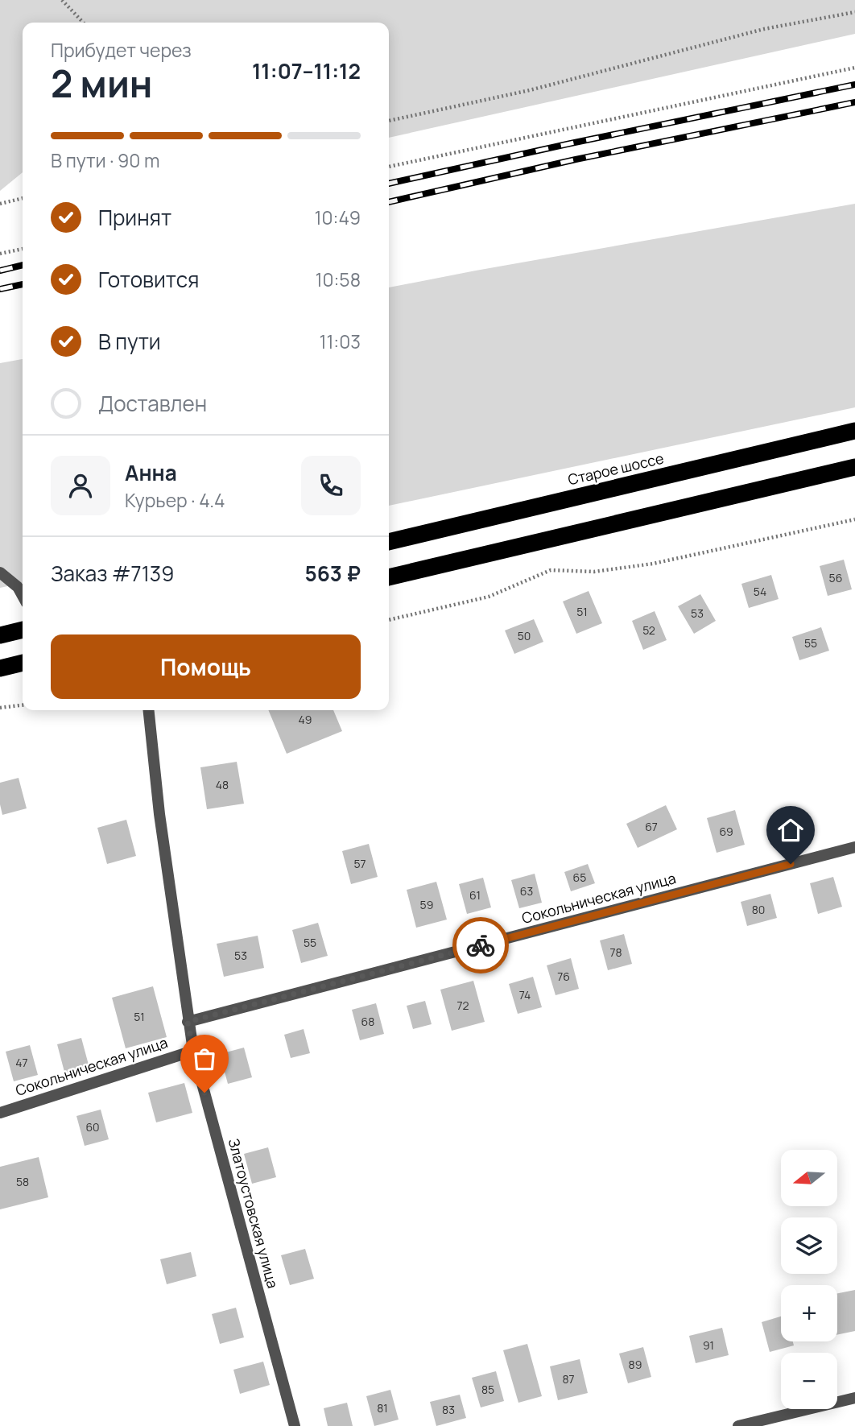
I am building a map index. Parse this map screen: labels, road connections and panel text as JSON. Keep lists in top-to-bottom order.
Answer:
{
  "streets": {
    "highway": ["Старое шоссе"],
    "street": ["Сокольническая улица", "Златоустовская улица"]
  },
  "crossings": [
    ["Сокольническая улица", "Златоустовская улица"]
  ],
  "house_numbers": [
    "56",
    "54",
    "51",
    "53",
    "52",
    "50",
    "55",
    "49",
    "48",
    "67",
    "69",
    "57",
    "65",
    "63",
    "61",
    "59",
    "80",
    "55",
    "78",
    "53",
    "76",
    "74",
    "72",
    "51",
    "68",
    "47",
    "60",
    "58",
    "91",
    "89",
    "87",
    "85",
    "81",
    "83"
  ],
  "north": "left",
  "page": {
    "heading": ["2 мин", "Прибудет через", "11:07–11:12"],
    "panel": [
      "Анна",
      "Курьер · 4.4",
      "Заказ #7139",
      "563 ₽"
    ],
    "bar": "В пути · 90 m",
    "list": [
      ["Принят", "10:49"],
      ["Готовится", "10:58"],
      ["В пути", "11:03"],
      "Доставлен"
    ],
    "buttons": "Помощь",
    "map_buttons": ["+", "−"]
  }
}
